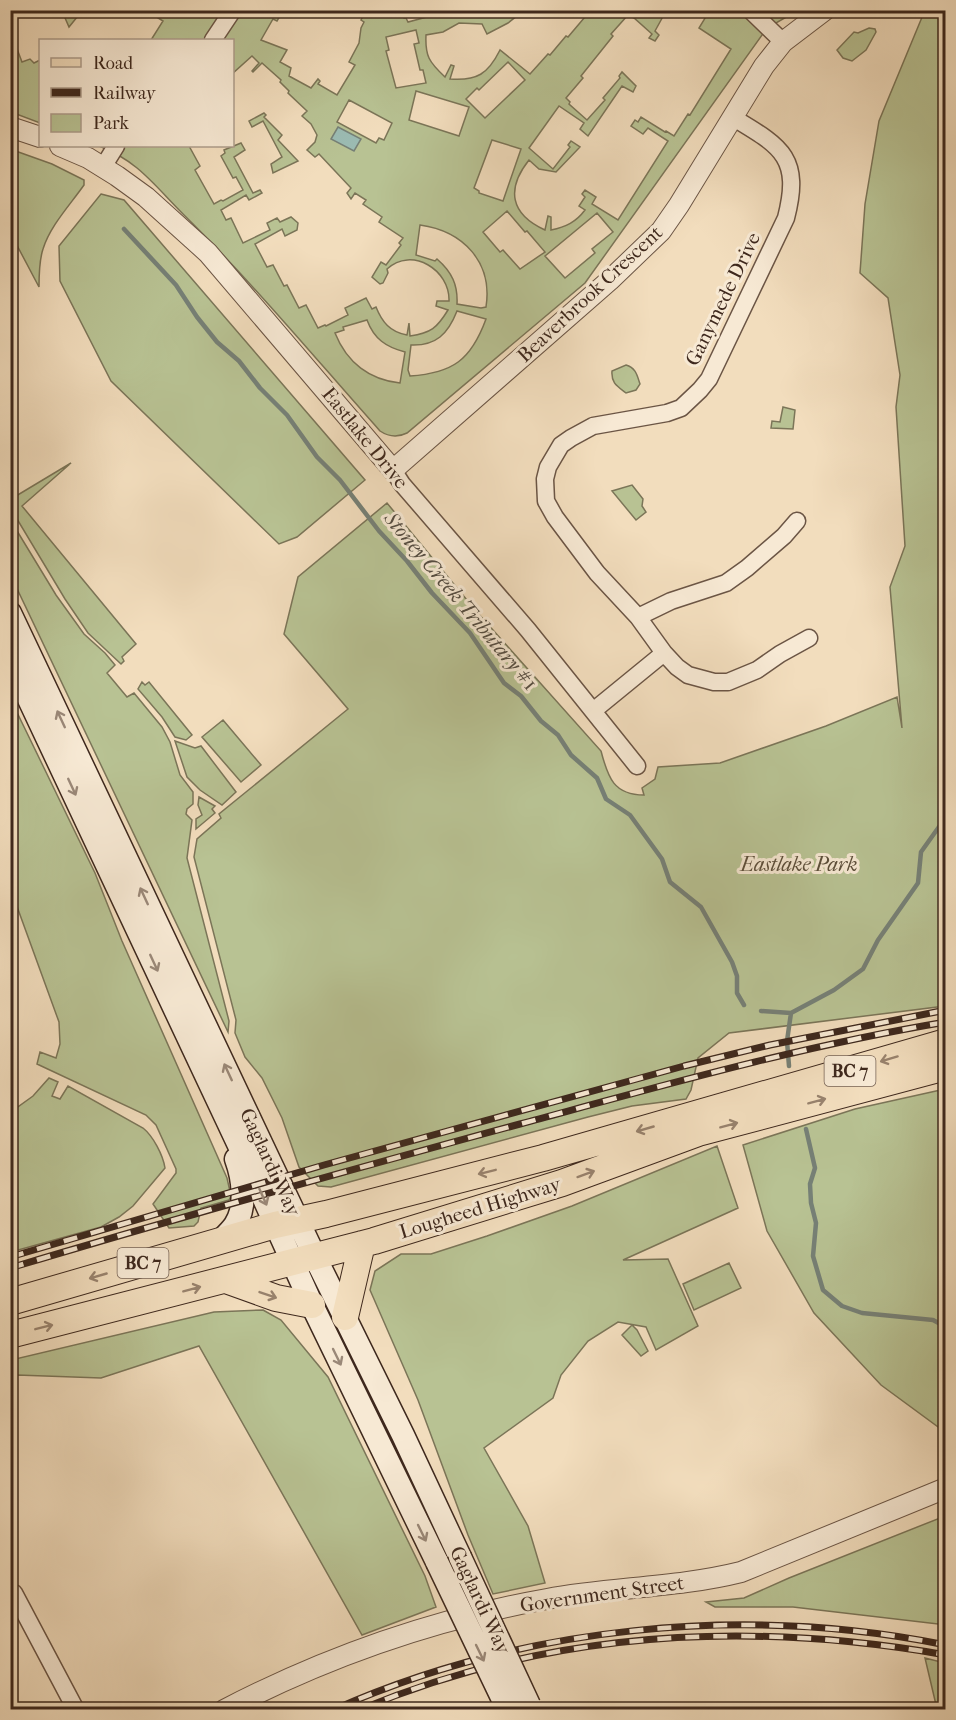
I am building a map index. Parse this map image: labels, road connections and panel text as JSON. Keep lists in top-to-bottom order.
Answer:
{
  "streets": {
    "main road": ["BC 7", "Gaglardi Way", "Lougheed Highway"],
    "street": [
      "Beaverbrook Crescent",
      "Ganymede Drive",
      "Eastlake Drive",
      "Government Street"
    ]
  },
  "crossings": [
    ["Beaverbrook Crescent", "Ganymede Drive"],
    ["Beaverbrook Crescent", "Eastlake Drive"],
    ["Gaglardi Way", "Lougheed Highway"]
  ],
  "water": ["Stoney Creek Tributary #1"],
  "parks": ["Eastlake Park"],
  "legend": ["Road", "Railway", "Park"]
}
